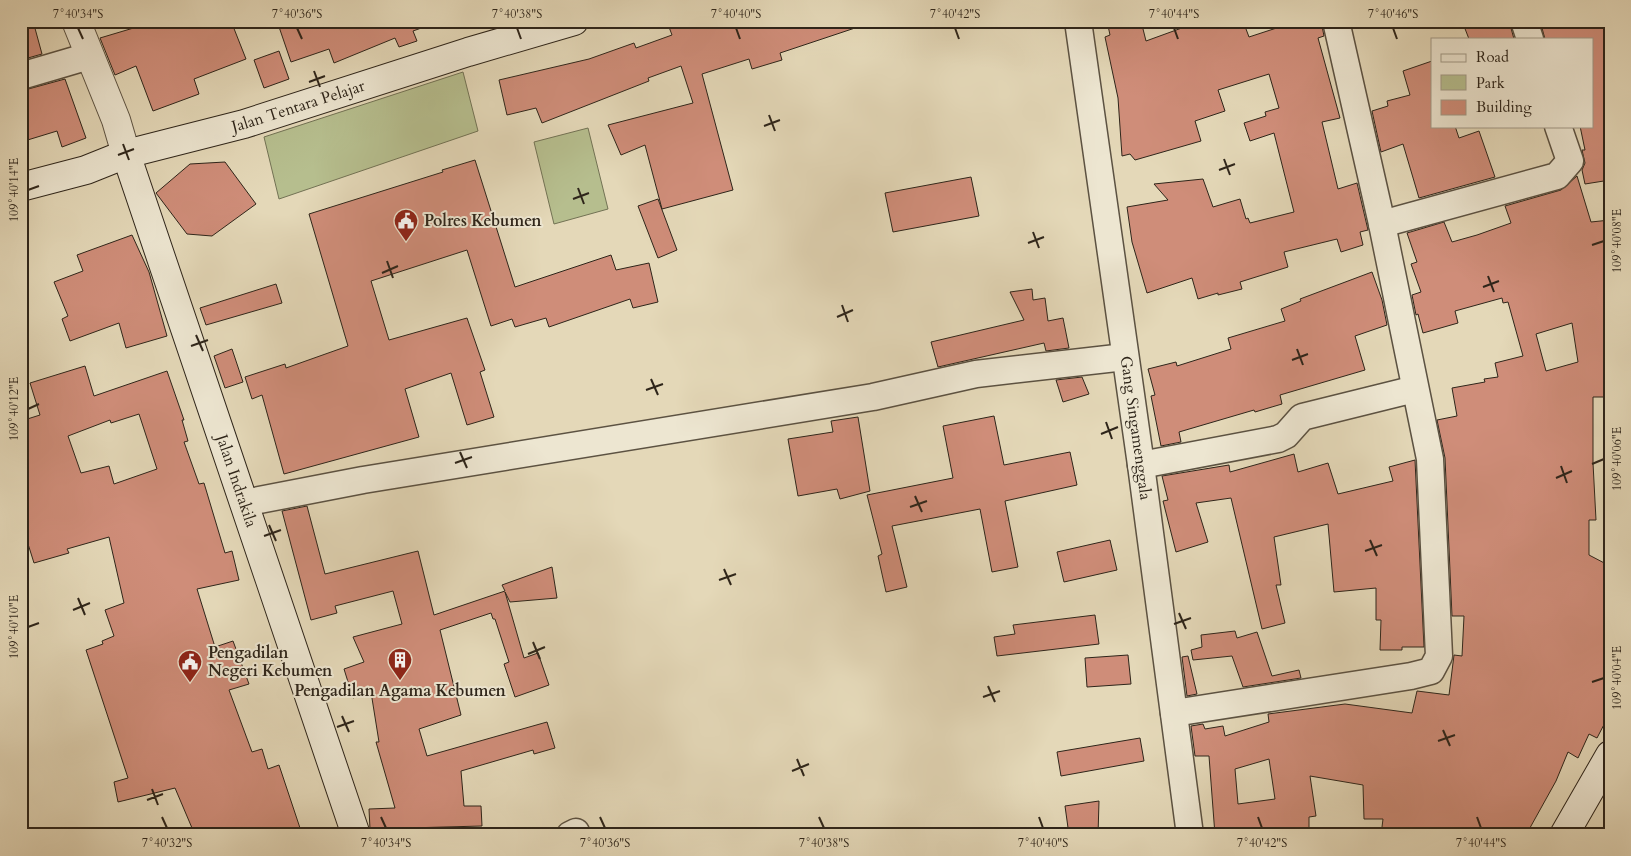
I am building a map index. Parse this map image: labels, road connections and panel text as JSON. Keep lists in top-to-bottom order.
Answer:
{
  "streets": {
    "main road": ["Jalan Tentara Pelajar", "Jalan Indrakila"],
    "street": ["Gang Singamenggala"]
  },
  "crossings": [
    ["Jalan Tentara Pelajar", "Jalan Indrakila"]
  ],
  "places": {
    "public building": ["Polres Kebumen", "Pengadilan Negeri Kebumen"],
    "building": ["Pengadilan Agama Kebumen"]
  },
  "legend": ["Road", "Park", "Building"],
  "coordinates": [
    "7°40'34\"S",
    "7°40'36\"S",
    "7°40'38\"S",
    "7°40'40\"S",
    "7°40'42\"S",
    "7°40'44\"S",
    "7°40'46\"S",
    "109°40'14\"E",
    "109°40'08\"E",
    "109°40'12\"E",
    "109°40'06\"E",
    "109°40'10\"E",
    "109°40'04\"E",
    "7°40'32\"S"
  ]
}
